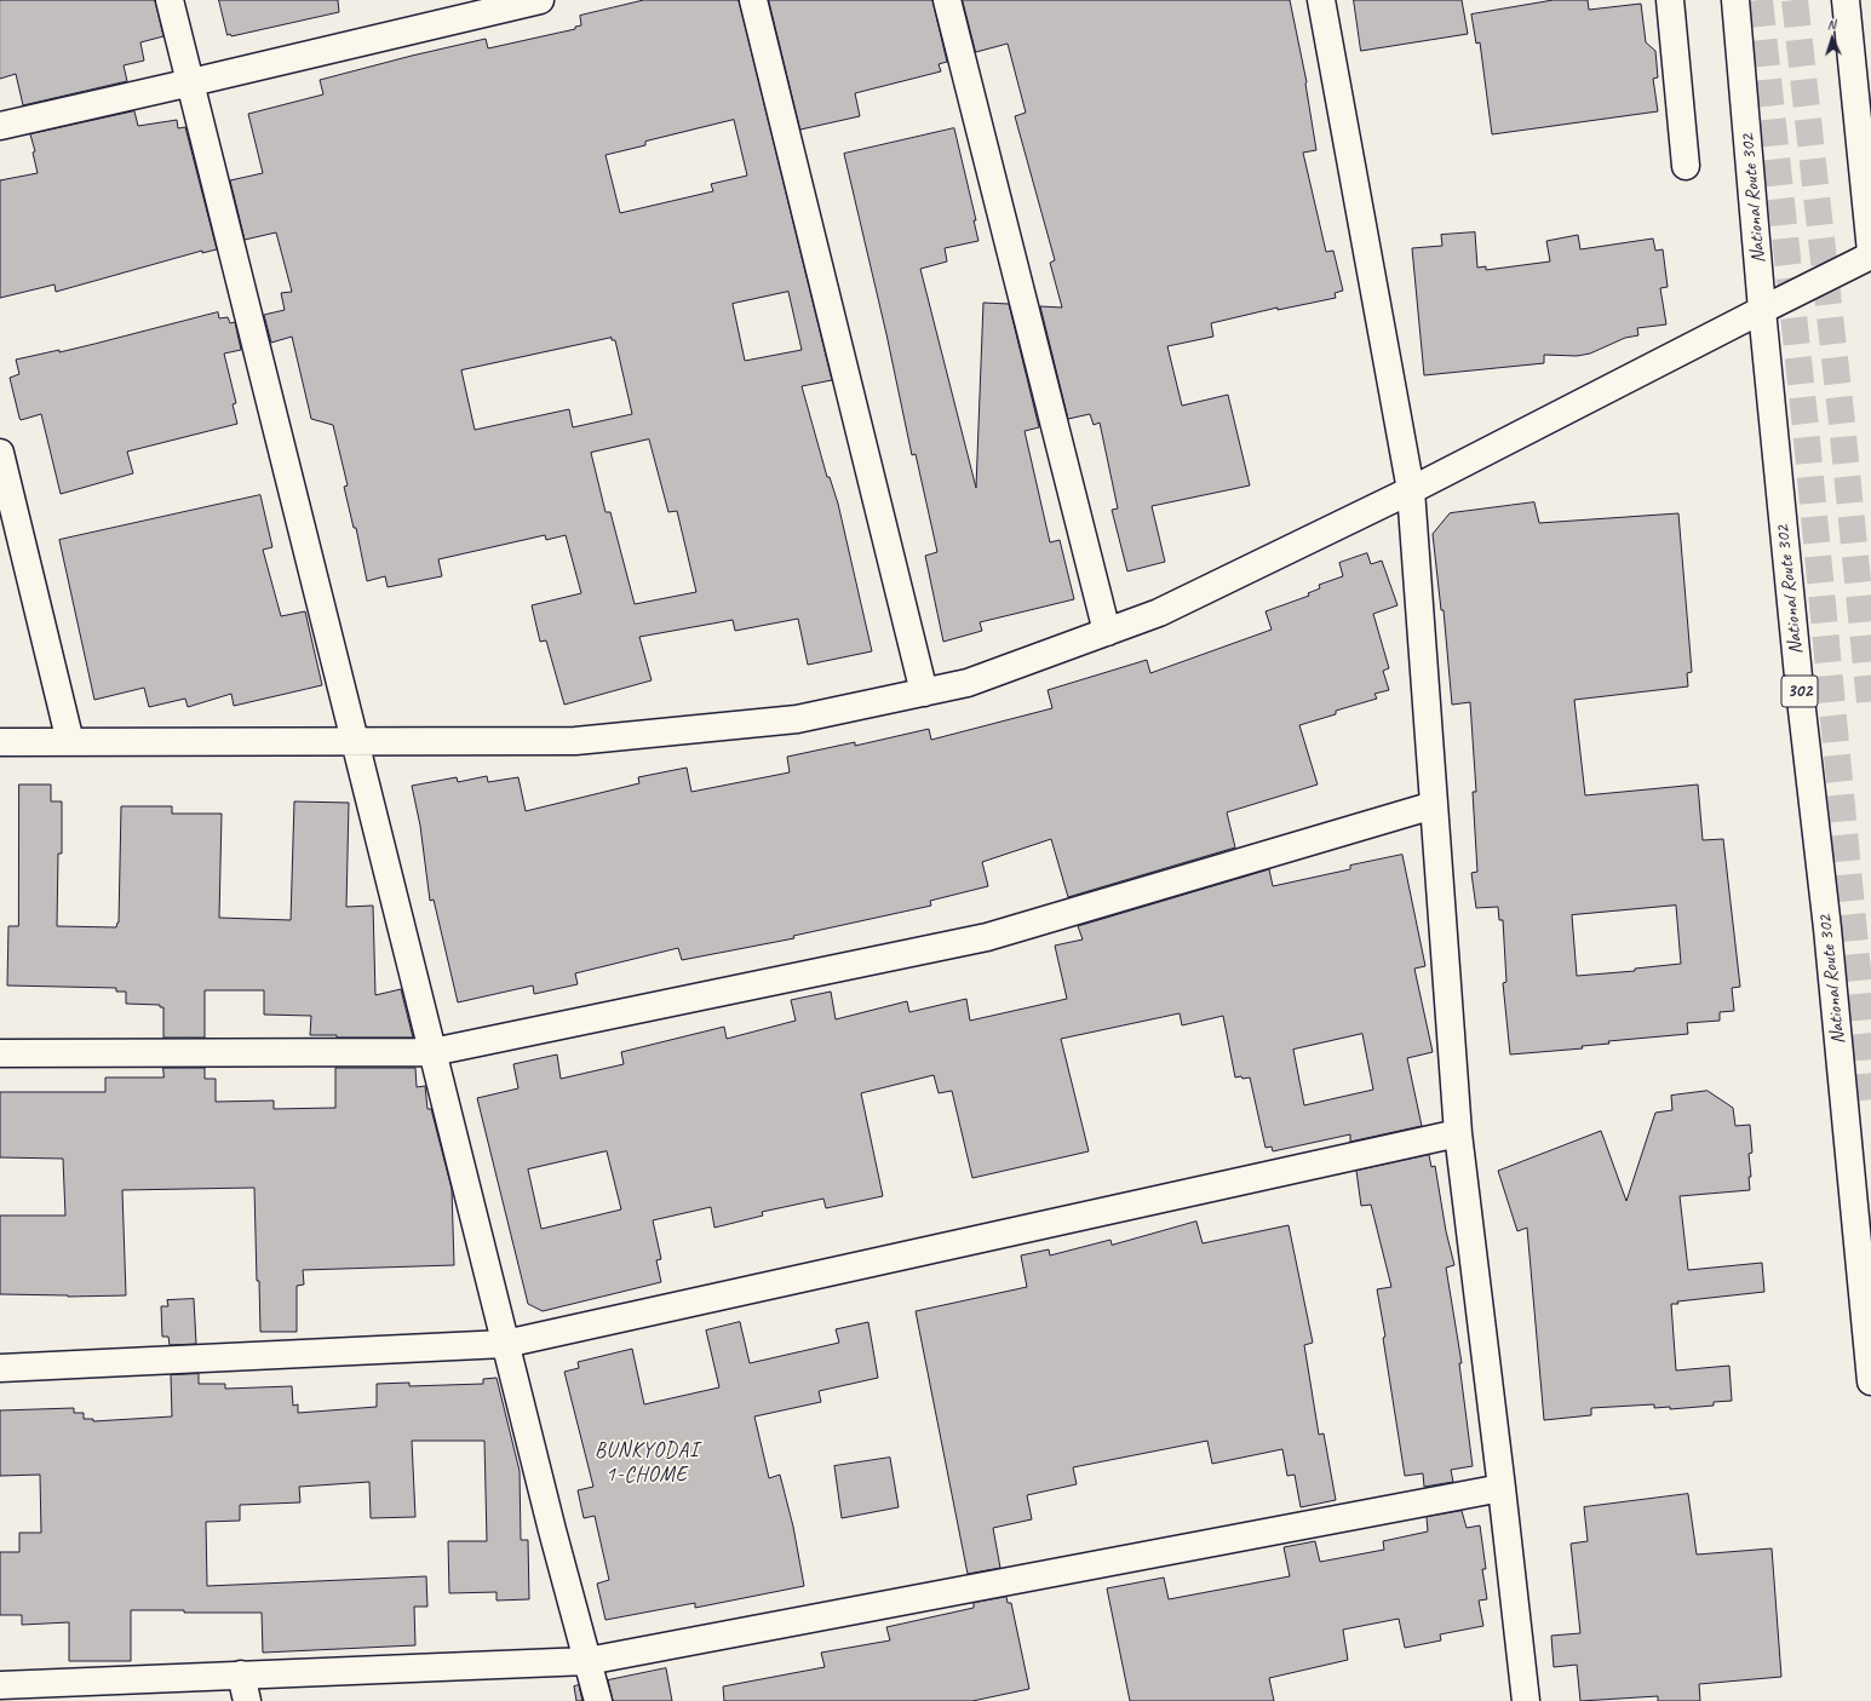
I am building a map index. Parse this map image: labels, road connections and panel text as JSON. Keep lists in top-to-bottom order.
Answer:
{
  "streets": {
    "main road": ["National Route 302", "302"]
  },
  "districts": ["BUNKYODAI 1-CHOME"],
  "north": "top"
}
